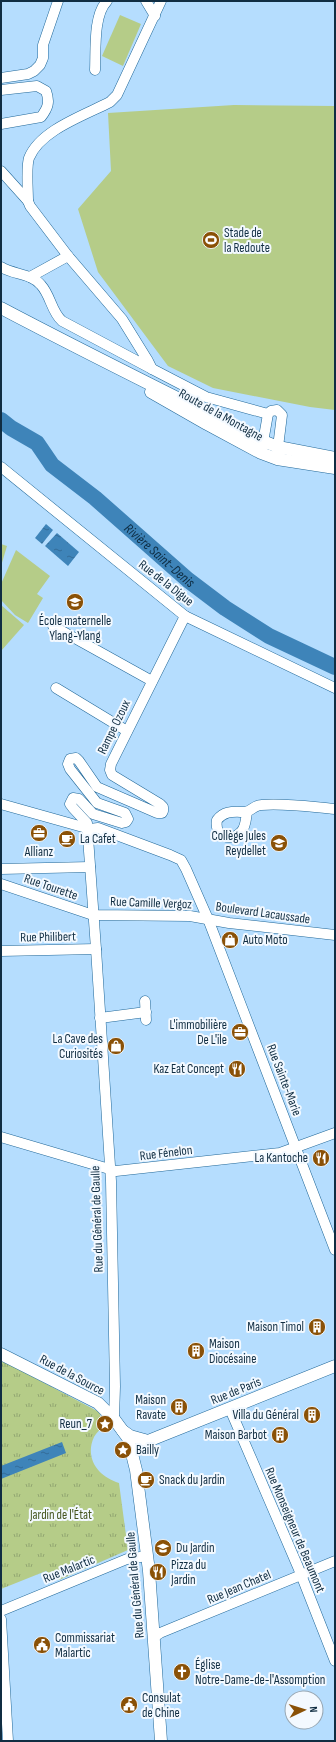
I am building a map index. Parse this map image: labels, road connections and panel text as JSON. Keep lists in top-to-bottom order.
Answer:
{
  "streets": {
    "main road": [
      "Route de la Montagne",
      "Rue du Général de Gaulle",
      "Rue de la Source",
      "Rue de Paris"
    ],
    "street": [
      "Rue de la Digue",
      "Rampe Ozoux",
      "Rue Tourette",
      "Rue Camille Vergoz",
      "Boulevard Lacaussade",
      "Rue Philibert",
      "Rue Sainte-Marie",
      "Rue Fénelon",
      "Rue Monseigneur de Beaumont",
      "Rue Malartic",
      "Rue Jean Chatel"
    ]
  },
  "crossings": [
    ["Rue de la Digue", "Rampe Ozoux"],
    ["Rampe Ozoux", "Boulevard Lacaussade"],
    ["Rampe Ozoux", "Rue du Général de Gaulle"],
    ["Rue Tourette", "Rue Camille Vergoz"],
    ["Rue Tourette", "Rue du Général de Gaulle"],
    ["Rue Camille Vergoz", "Boulevard Lacaussade"],
    ["Rue Camille Vergoz", "Rue Sainte-Marie"],
    ["Rue Camille Vergoz", "Rue du Général de Gaulle"],
    ["Boulevard Lacaussade", "Rue Sainte-Marie"],
    ["Boulevard Lacaussade", "Rue du Général de Gaulle"],
    ["Rue Philibert", "Rue du Général de Gaulle"],
    ["Rue Sainte-Marie", "Rue Fénelon"],
    ["Rue Fénelon", "Rue du Général de Gaulle"],
    ["Rue du Général de Gaulle", "Rue de la Source"],
    ["Rue du Général de Gaulle", "Rue Malartic"],
    ["Rue du Général de Gaulle", "Rue Jean Chatel"],
    ["Rue de Paris", "Rue Monseigneur de Beaumont"],
    ["Rue Monseigneur de Beaumont", "Rue Jean Chatel"]
  ],
  "water": ["Rivière Saint-Denis"],
  "parks": ["Jardin de l'État"],
  "places": {
    "sports": ["Stade de la Redoute"],
    "school or university": ["École maternelle Ylang-Ylang", "Collège Jules Reydellet", "Du Jardin"],
    "office": ["Allianz", "L'immobilière De L'ile"],
    "cafe": ["La Cafet", "Snack du Jardin"],
    "shop": ["Auto Moto", "La Cave des Curiosités"],
    "restaurant": ["Kaz Eat Concept", "La Kantoche", "Pizza du Jardin"],
    "building": [
      "Maison Timol",
      "Maison Diocésaine",
      "Maison Ravate",
      "Villa du Général",
      "Maison Barbot"
    ],
    "place": ["Reun_7", "Bailly"],
    "public building": ["Commissariat Malartic", "Consulat de Chine"],
    "church": ["Église Notre-Dame-de-l'Assomption"]
  },
  "north": "right"
}
